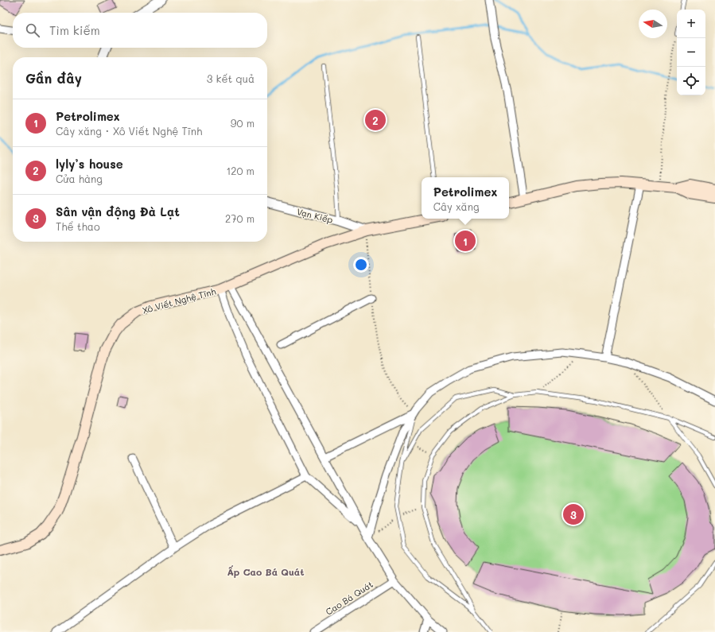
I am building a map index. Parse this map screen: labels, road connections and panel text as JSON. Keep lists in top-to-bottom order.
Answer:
{
  "streets": {
    "main road": ["Xô Viết Nghệ Tĩnh"],
    "street": ["Vạn Kiếp", "Cao Bá Quát"]
  },
  "crossings": [
    ["Vạn Kiếp", "Xô Viết Nghệ Tĩnh"]
  ],
  "districts": ["Ấp Cao Bá Quát"],
  "north": "left",
  "page": {
    "map_buttons": ["+", "−"],
    "search": "Tìm kiếm",
    "heading": ["Gần đây", "3 kết quả"],
    "list": [
      {
        "mark": "1",
        "name": "Petrolimex",
        "note": "Cây xăng · Xô Viết Nghệ Tĩnh",
        "value": "90 m"
      },
      {
        "mark": "2",
        "name": "lyly’s house",
        "note": "Cửa hàng",
        "value": "120 m"
      },
      {
        "mark": "3",
        "name": "Sân vận động Đà Lạt",
        "note": "Thể thao",
        "value": "270 m"
      }
    ],
    "pins": ["2", "1", "3"],
    "popup": ["Petrolimex", "Cây xăng"]
  }
}
